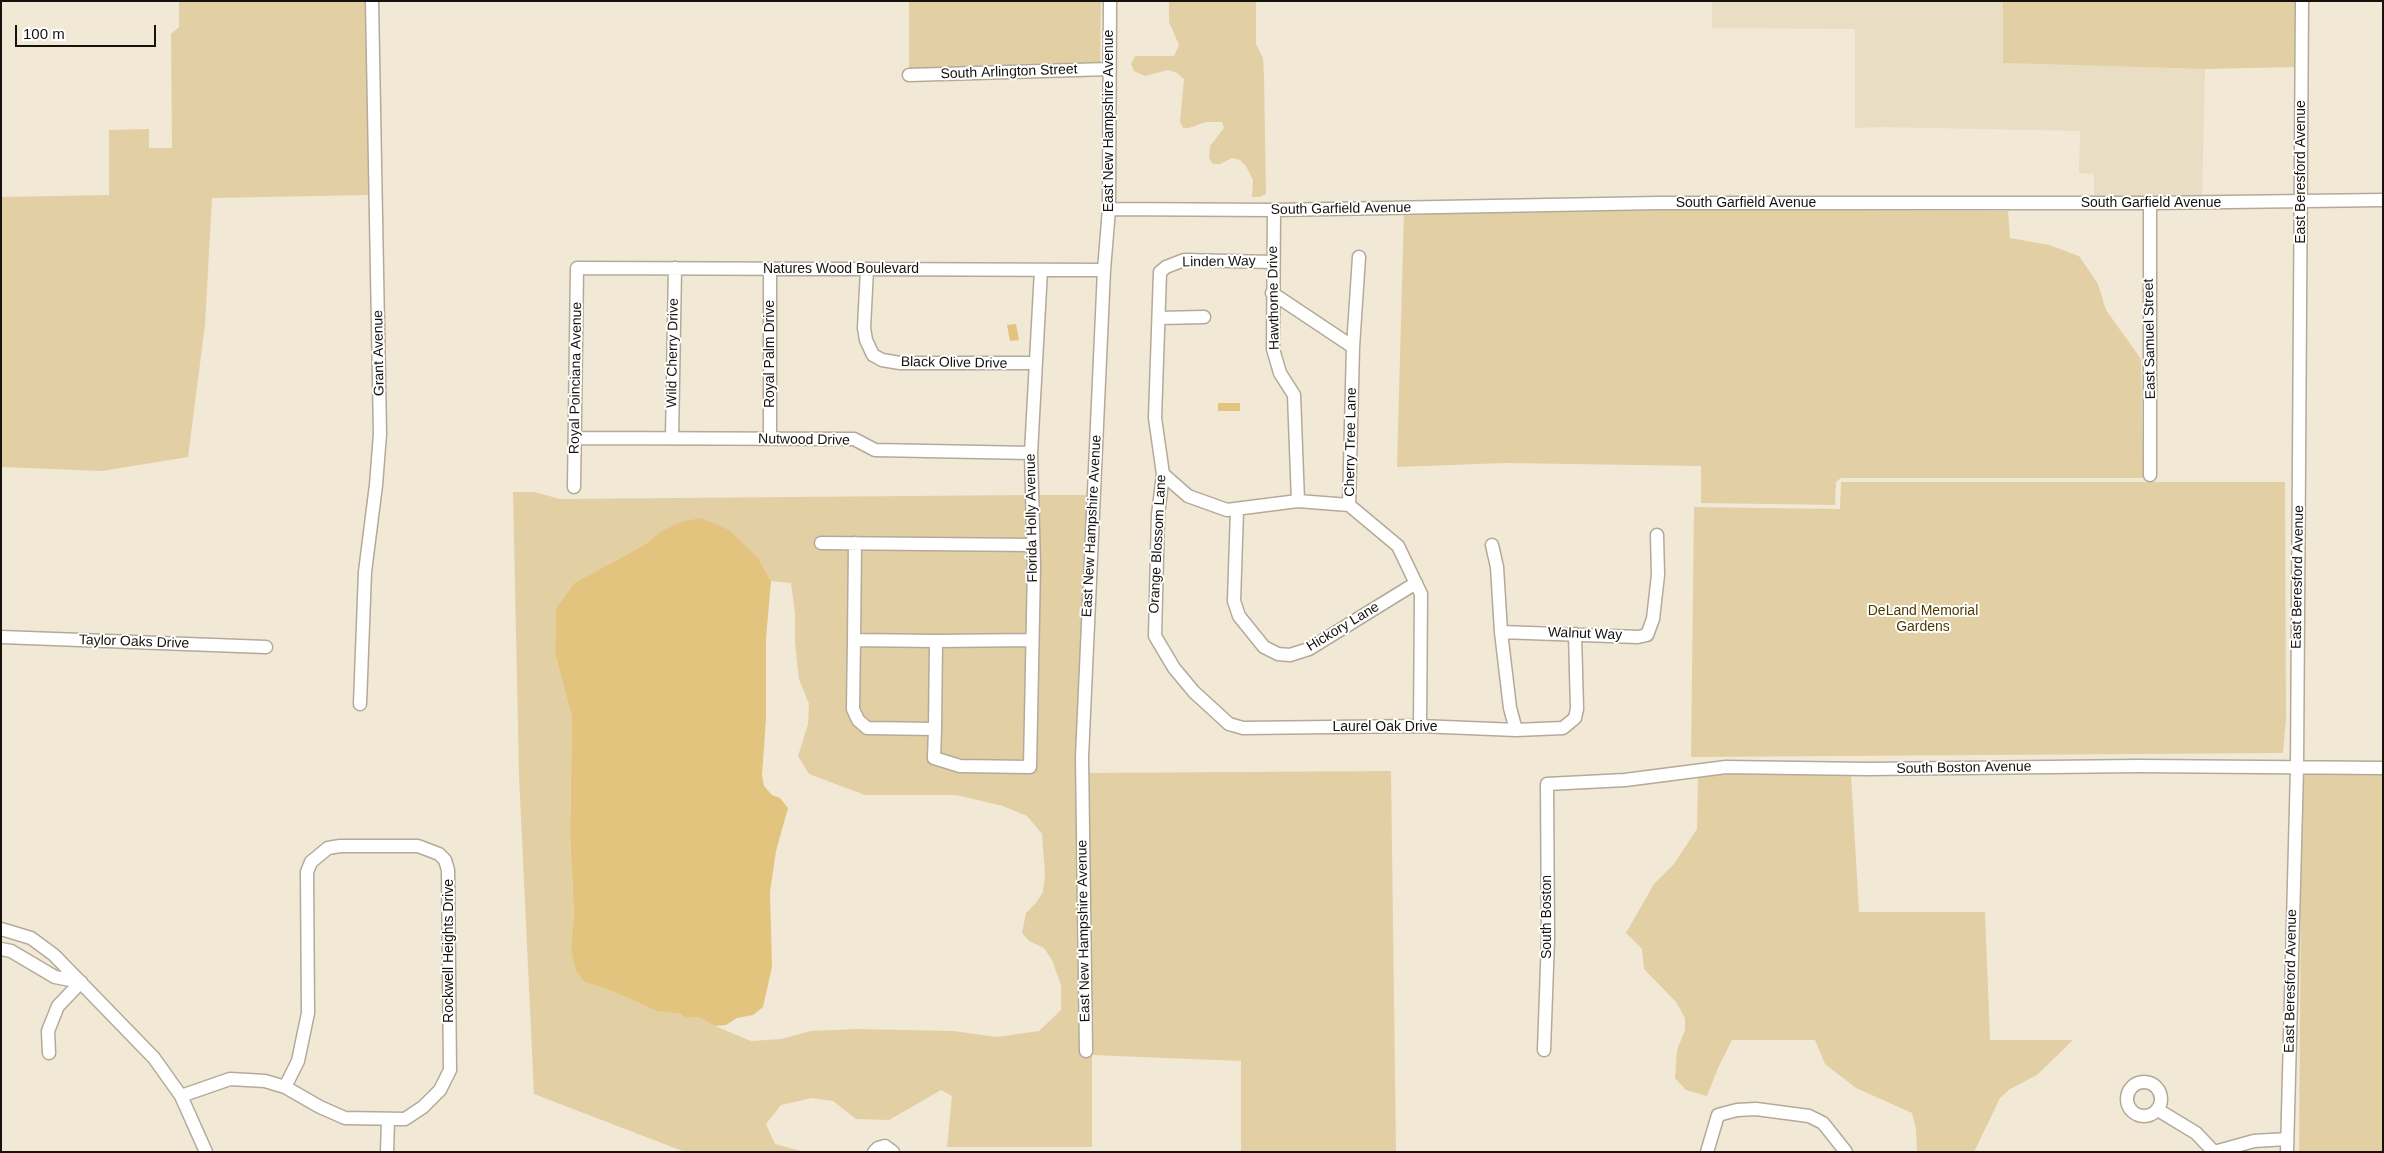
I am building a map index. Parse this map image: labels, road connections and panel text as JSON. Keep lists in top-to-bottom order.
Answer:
{
  "streets": {
    "street": [
      "South Arlington Street",
      "East New Hampshire Avenue",
      "East Beresford Avenue",
      "South Garfield Avenue",
      "Linden Way",
      "Natures Wood Boulevard",
      "Hawthorne Drive",
      "East Samuel Street",
      "Grant Avenue",
      "Wild Cherry Drive",
      "Royal Palm Drive",
      "Black Olive Drive",
      "Royal Poinciana Avenue",
      "Nutwood Drive",
      "Cherry Tree Lane",
      "Florida Holly Avenue",
      "Orange Blossom Lane",
      "Hickory Lane",
      "Walnut Way",
      "Taylor Oaks Drive",
      "Laurel Oak Drive",
      "South Boston Avenue",
      "South Boston",
      "Rockwell Heights Drive"
    ]
  },
  "crossings": [
    ["South Arlington Street", "East New Hampshire Avenue"],
    ["East New Hampshire Avenue", "South Garfield Avenue"],
    ["East New Hampshire Avenue", "Natures Wood Boulevard"],
    ["East Beresford Avenue", "South Garfield Avenue"],
    ["East Beresford Avenue", "South Boston Avenue"],
    ["South Garfield Avenue", "Hawthorne Drive"],
    ["South Garfield Avenue", "East Samuel Street"],
    ["Linden Way", "Hawthorne Drive"],
    ["Linden Way", "Orange Blossom Lane"],
    ["Natures Wood Boulevard", "Wild Cherry Drive"],
    ["Natures Wood Boulevard", "Royal Palm Drive"],
    ["Natures Wood Boulevard", "Black Olive Drive"],
    ["Natures Wood Boulevard", "Royal Poinciana Avenue"],
    ["Natures Wood Boulevard", "Florida Holly Avenue"],
    ["Hawthorne Drive", "Cherry Tree Lane"],
    ["Hawthorne Drive", "Hickory Lane"],
    ["Wild Cherry Drive", "Nutwood Drive"],
    ["Royal Palm Drive", "Nutwood Drive"],
    ["Black Olive Drive", "Florida Holly Avenue"],
    ["Royal Poinciana Avenue", "Nutwood Drive"],
    ["Nutwood Drive", "Florida Holly Avenue"],
    ["Cherry Tree Lane", "Hickory Lane"],
    ["Cherry Tree Lane", "Laurel Oak Drive"],
    ["Orange Blossom Lane", "Laurel Oak Drive"],
    ["Walnut Way", "Laurel Oak Drive"],
    ["South Boston Avenue", "South Boston"]
  ],
  "parks": ["DeLand Memorial Gardens"],
  "scale_bar": "100 m"
}
